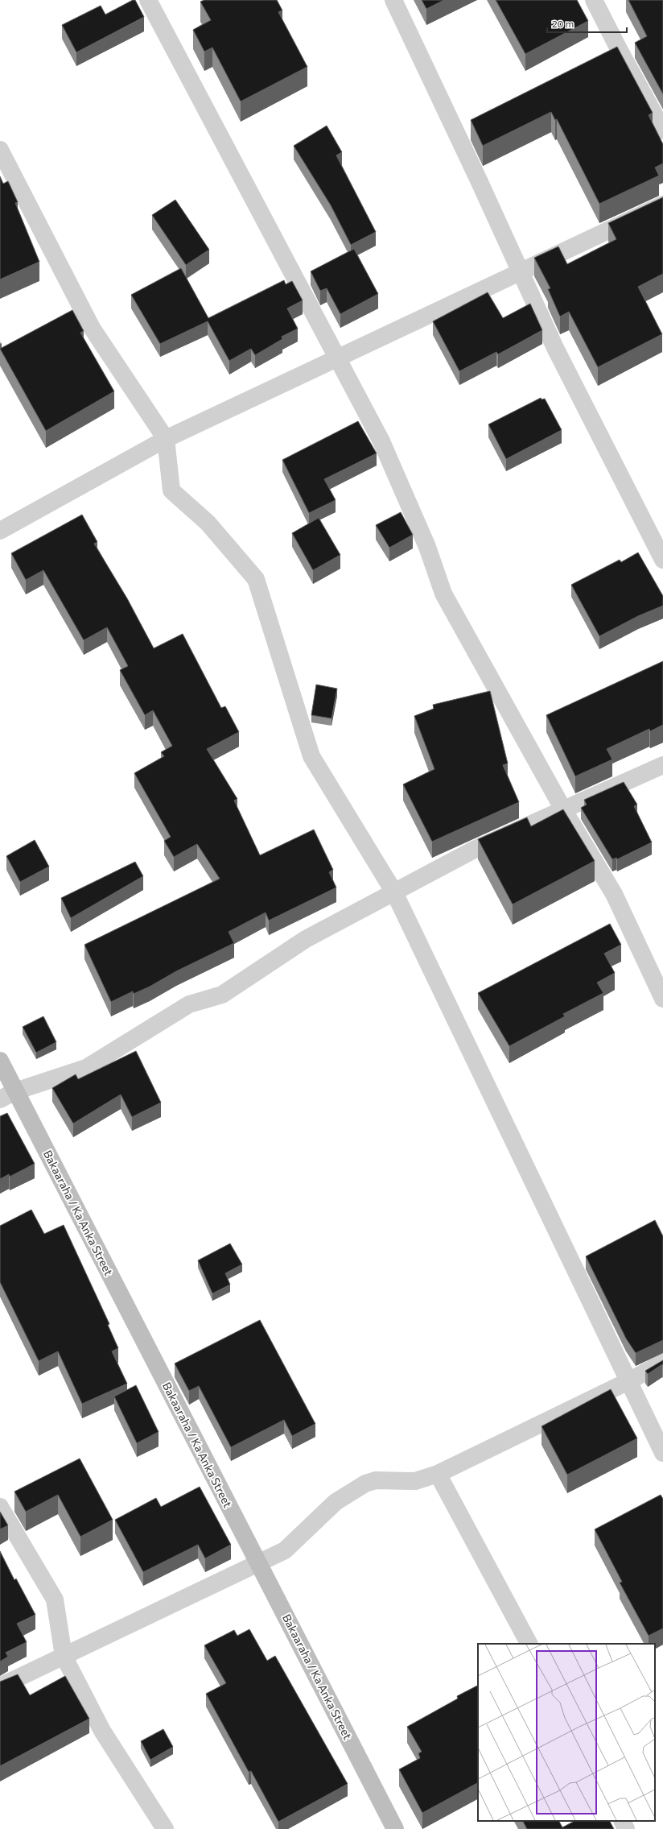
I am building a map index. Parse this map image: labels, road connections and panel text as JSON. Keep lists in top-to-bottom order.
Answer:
{
  "streets": {
    "street": ["Bakaaraha / Ka Anka Street"]
  },
  "scale_bar": "20 m"
}
